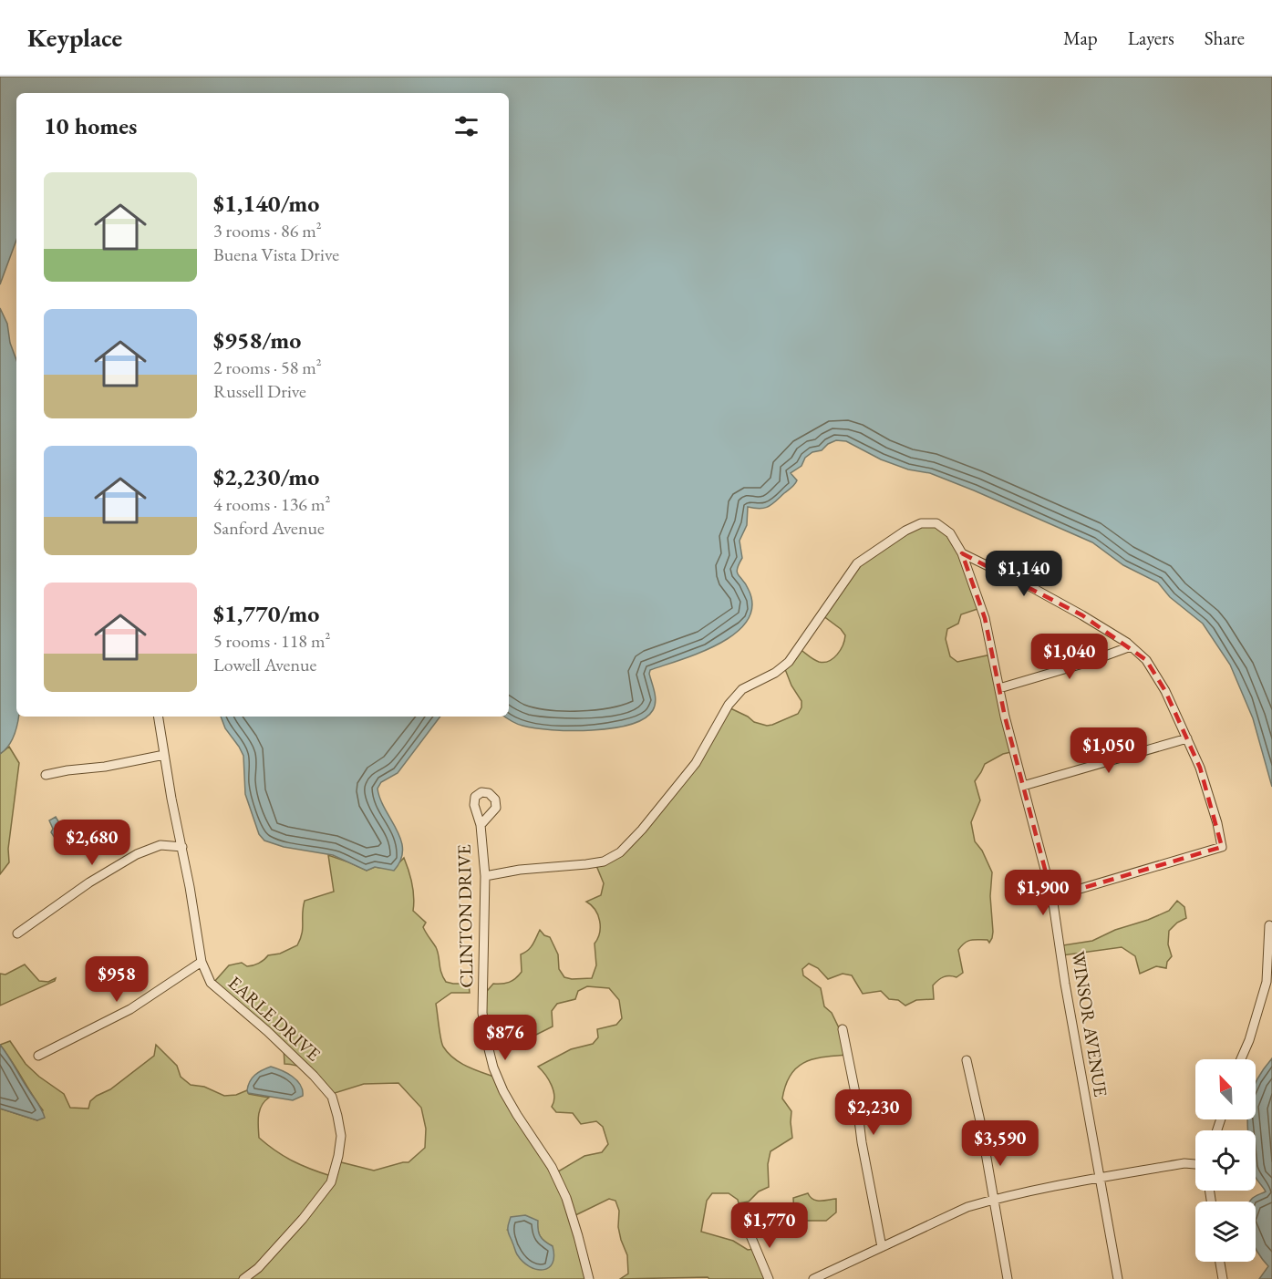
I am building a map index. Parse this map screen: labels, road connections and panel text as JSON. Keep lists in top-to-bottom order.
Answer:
{
  "streets": {
    "street": ["CLINTON DRIVE", "EARLE DRIVE", "WINSOR AVENUE"]
  },
  "crossings": [
    ["CLINTON DRIVE", "WINSOR AVENUE"]
  ],
  "north": "top left",
  "page": {
    "header": "Keyplace",
    "nav": ["Map", "Layers", "Share"],
    "heading": "10 homes",
    "list": [
      {
        "name": "$1,140/mo",
        "note": "3 rooms · 86 m² · Buena Vista Drive"
      },
      {
        "name": "$958/mo",
        "note": "2 rooms · 58 m² · Russell Drive"
      },
      {
        "name": "$2,230/mo",
        "note": "4 rooms · 136 m² · Sanford Avenue"
      },
      {
        "name": "$1,770/mo",
        "note": "5 rooms · 118 m² · Lowell Avenue"
      }
    ],
    "price": [
      "$1,140",
      "$1,040",
      "$1,050",
      "$2,680",
      "$1,900",
      "$958",
      "$876",
      "$2,230",
      "$3,590",
      "$1,770"
    ]
  }
}
